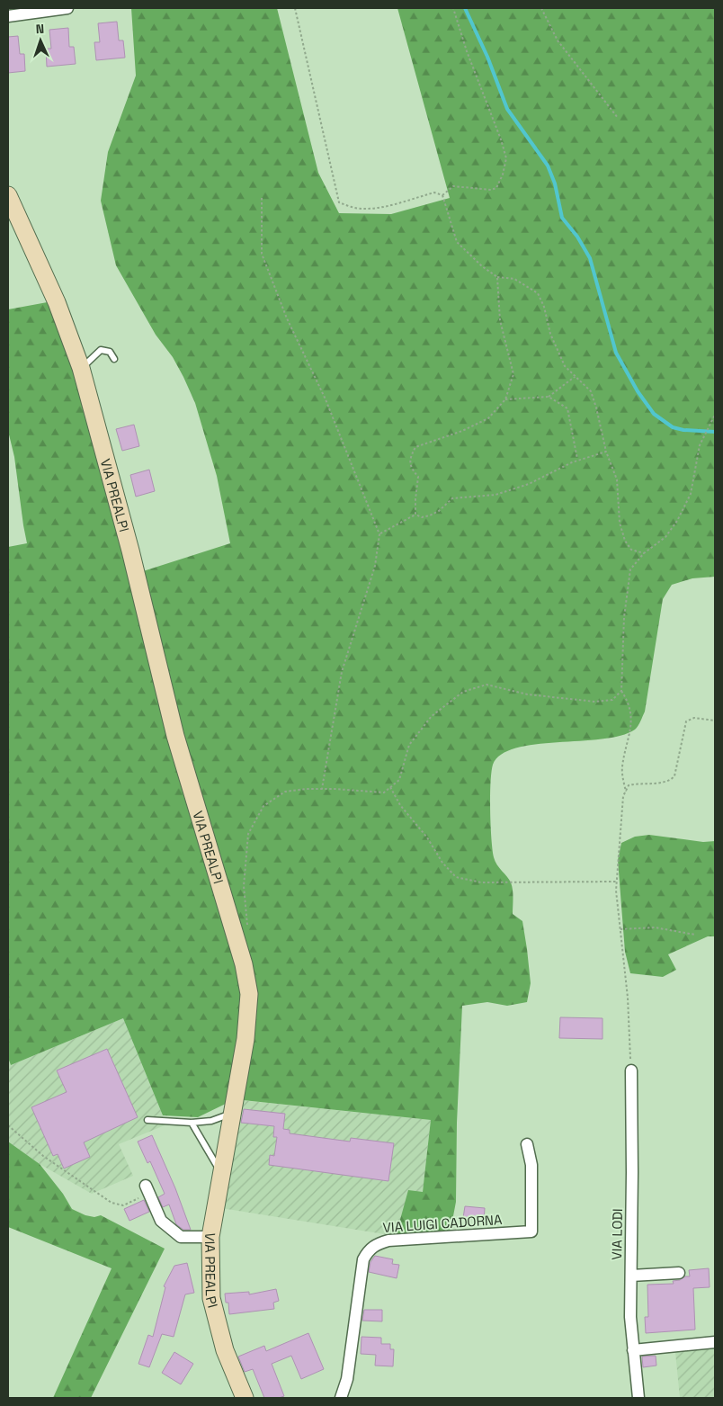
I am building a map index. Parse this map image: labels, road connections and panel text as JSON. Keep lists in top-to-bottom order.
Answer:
{
  "streets": {
    "street": ["VIA PREALPI", "VIA LUIGI CADORNA", "VIA LODI"]
  },
  "north": "top"
}
